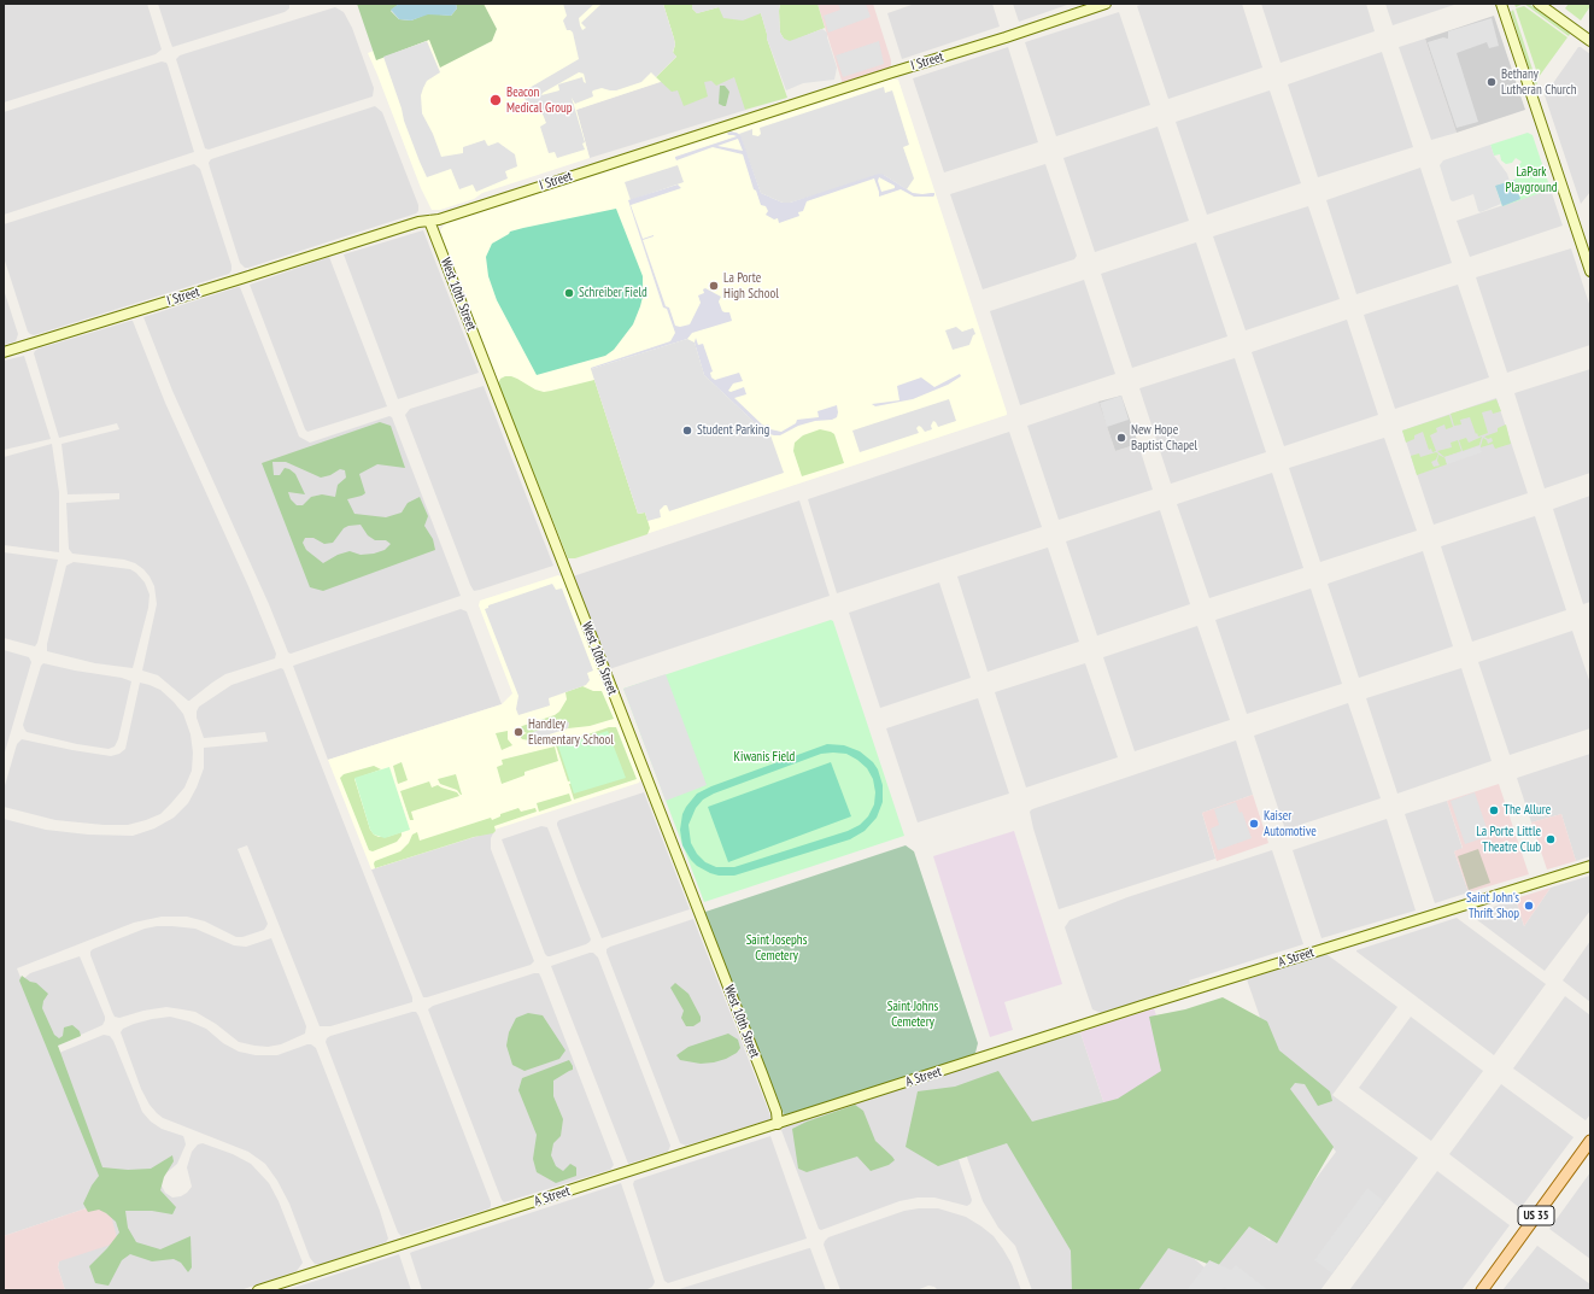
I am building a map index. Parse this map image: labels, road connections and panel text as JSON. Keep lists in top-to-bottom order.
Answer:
{
  "streets": {
    "main road": ["US 35"],
    "street": ["I Street", "West 10th Street", "A Street"]
  },
  "crossings": [
    ["I Street", "West 10th Street"],
    ["West 10th Street", "A Street"]
  ],
  "parks": [
    "LaPark Playground",
    "Kiwanis Field",
    "Saint Josephs Cemetery",
    "Saint Johns Cemetery"
  ],
  "places": [
    "Bethany Lutheran Church",
    "Beacon Medical Group",
    "La Porte High School",
    "Schreiber Field",
    "Student Parking",
    "New Hope Baptist Chapel",
    "Handley Elementary School",
    "The Allure",
    "Kaiser Automotive",
    "La Porte Little Theatre Club",
    "Saint John's Thrift Shop"
  ]
}
